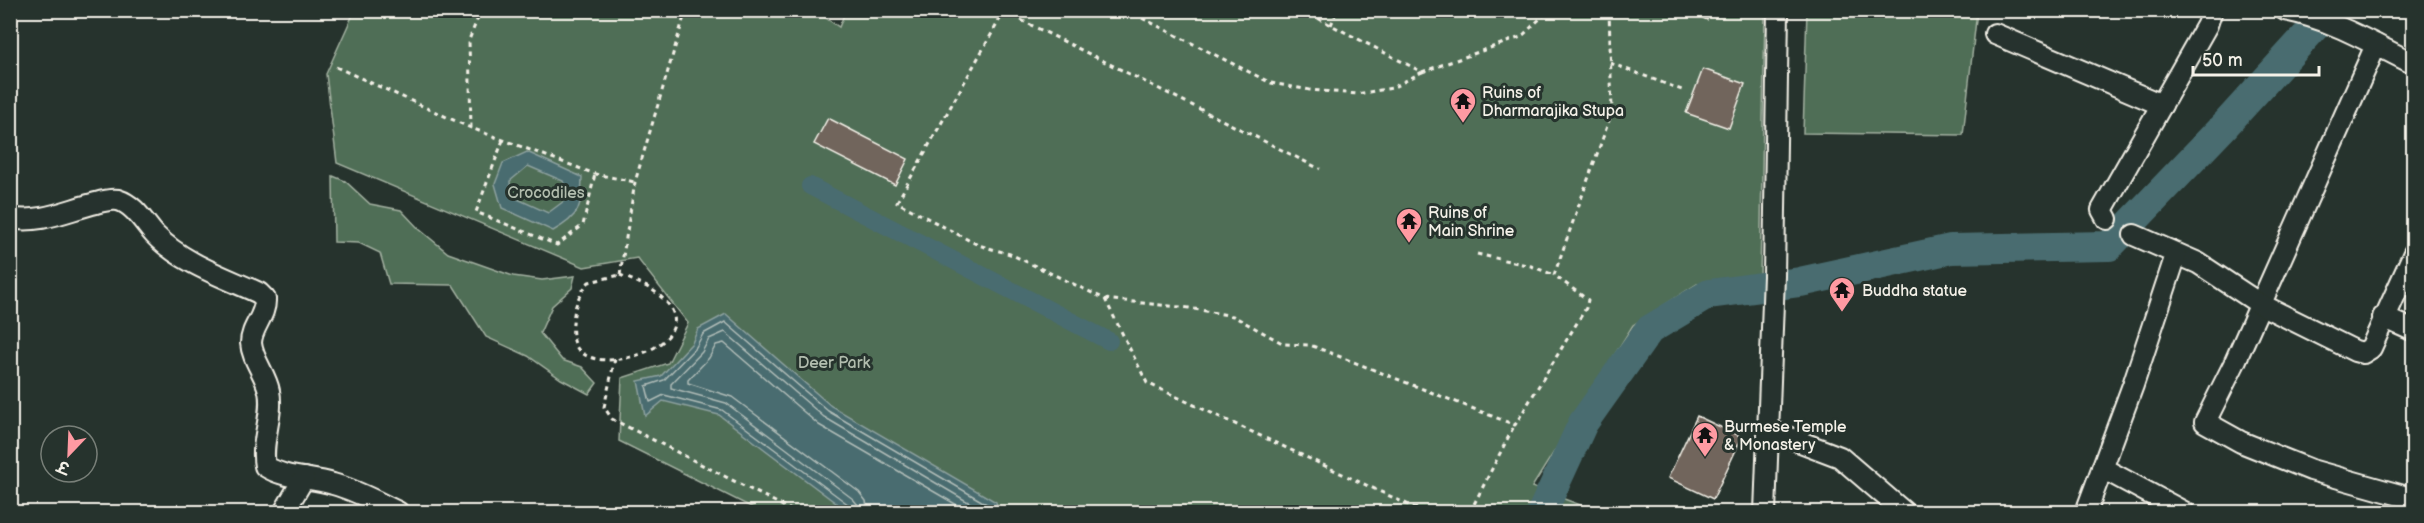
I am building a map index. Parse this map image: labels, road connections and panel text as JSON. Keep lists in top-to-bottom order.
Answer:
{
  "parks": ["Crocodiles", "Deer Park"],
  "places": {
    "temple": [
      "Ruins of Dharmarajika Stupa",
      "Ruins of Main Shrine",
      "Buddha statue",
      "Burmese Temple & Monastery"
    ]
  },
  "scale_bar": "50 m",
  "north": "bottom left"
}
